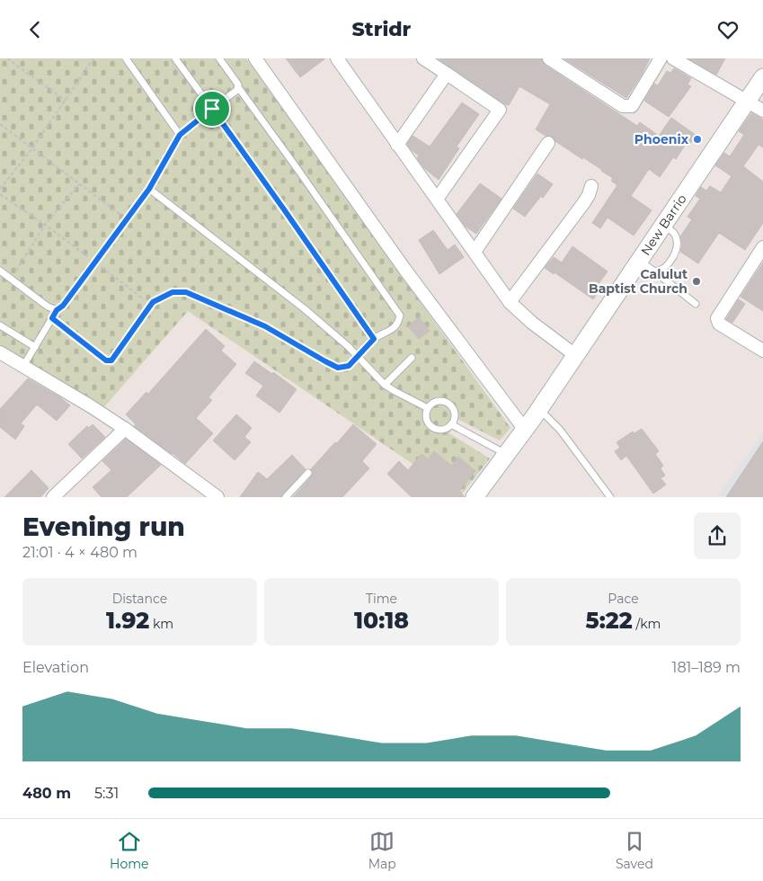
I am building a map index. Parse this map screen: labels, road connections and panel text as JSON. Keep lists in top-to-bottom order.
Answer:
{
  "streets": {
    "main road": ["New Barrio"]
  },
  "places": ["Phoenix", "Calulut Baptist Church"],
  "page": {
    "header": "Stridr",
    "heading": ["Evening run", "21:01 · 4 × 480 m"],
    "stats": [
      ["Distance", "1.92 km"],
      ["Time", "10:18"],
      ["Pace", "5:22 /km"]
    ],
    "chart": ["Elevation", "181–189 m"],
    "list": [
      {
        "name": "480 m",
        "note": "5:31"
      }
    ],
    "tabs": ["Home", "Map", "Saved"]
  }
}
